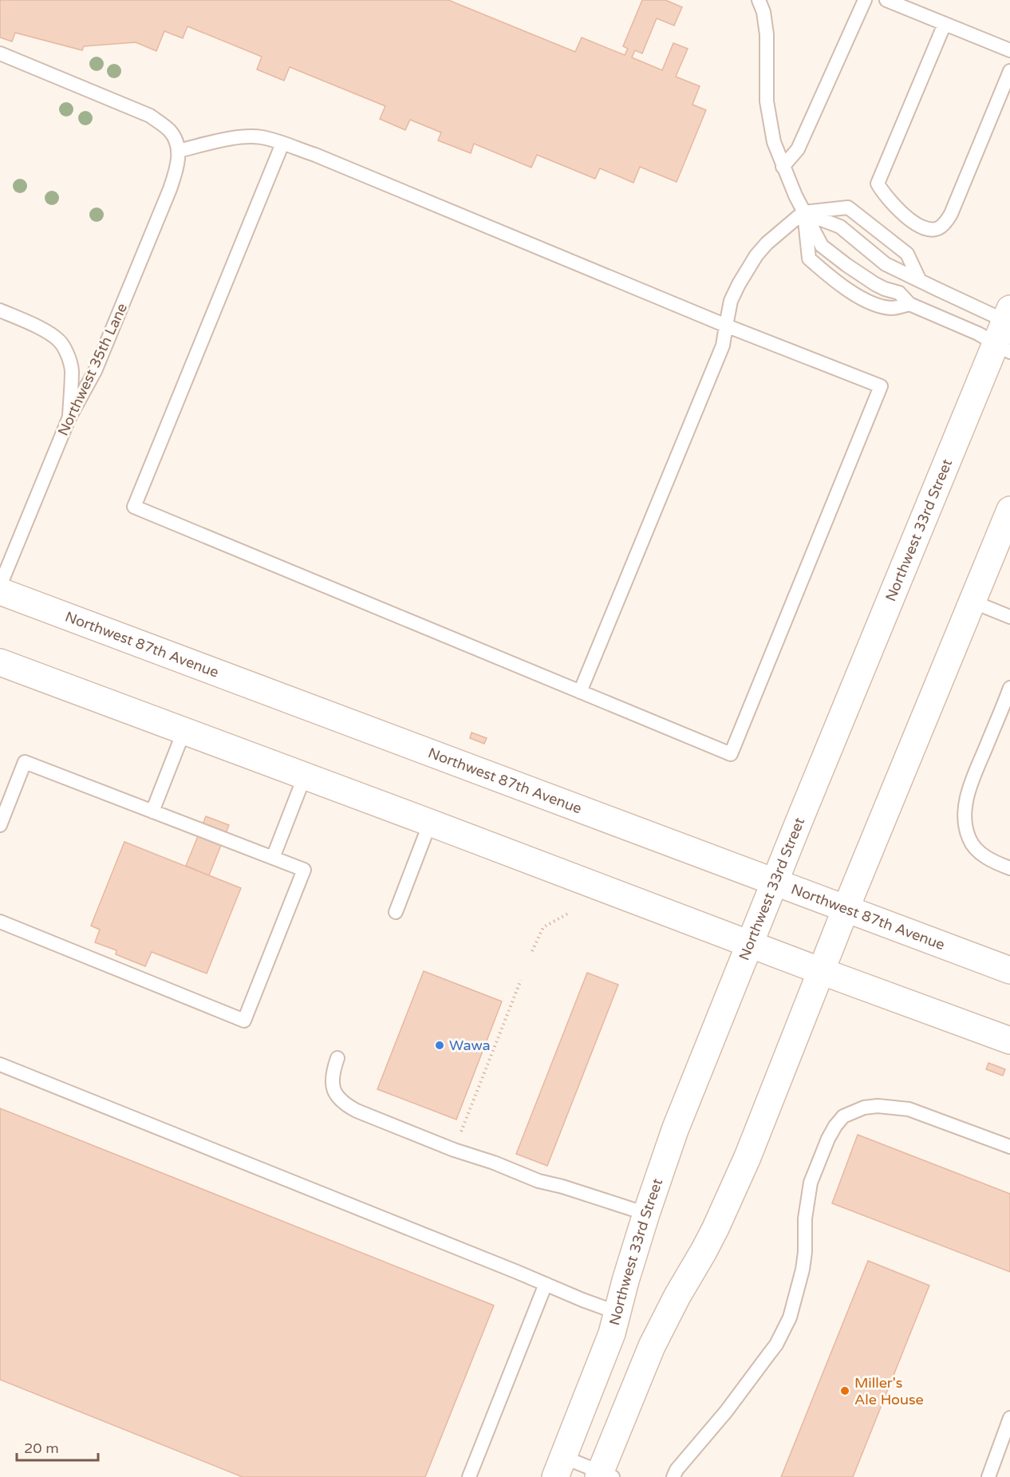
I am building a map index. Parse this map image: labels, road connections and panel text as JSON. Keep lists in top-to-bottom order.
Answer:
{
  "streets": {
    "street": ["Northwest 33rd Street", "Northwest 87th Avenue"],
    "lane": ["Northwest 35th Lane"]
  },
  "crossings": [
    ["Northwest 33rd Street", "Northwest 87th Avenue"]
  ],
  "places": ["Wawa", "Miller's Ale House"],
  "scale_bar": "20 m"
}
